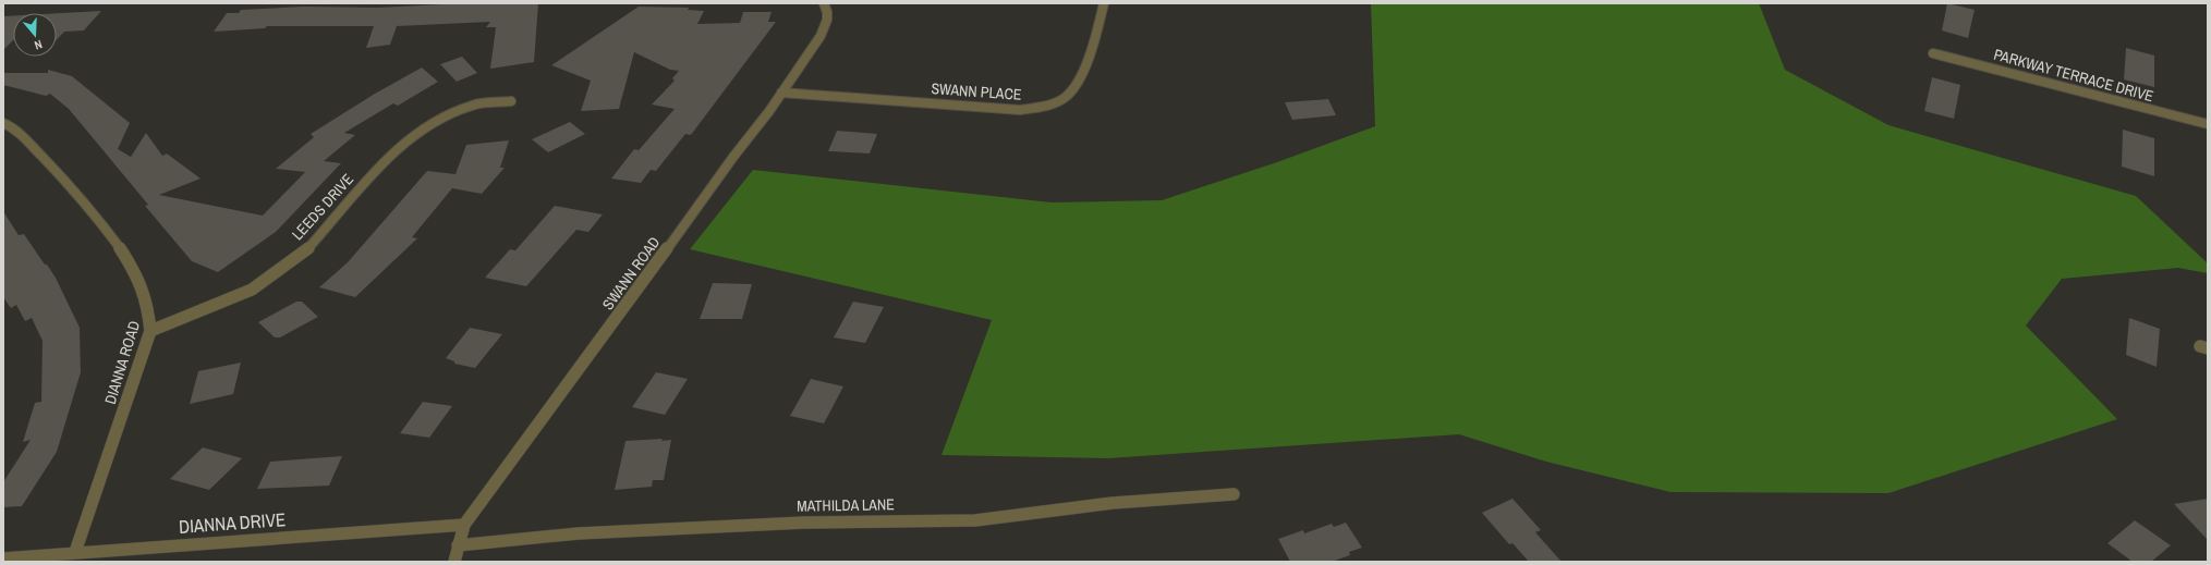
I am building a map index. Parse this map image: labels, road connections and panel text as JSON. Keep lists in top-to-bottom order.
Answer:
{
  "streets": {
    "street": [
      "PARKWAY TERRACE DRIVE",
      "SWANN PLACE",
      "LEEDS DRIVE",
      "SWANN ROAD",
      "DIANNA ROAD",
      "MATHILDA LANE",
      "DIANNA DRIVE"
    ]
  },
  "crossings": [
    ["SWANN PLACE", "SWANN ROAD"],
    ["LEEDS DRIVE", "DIANNA ROAD"],
    ["SWANN ROAD", "MATHILDA LANE"],
    ["SWANN ROAD", "DIANNA DRIVE"],
    ["DIANNA ROAD", "DIANNA DRIVE"]
  ],
  "north": "bottom"
}
